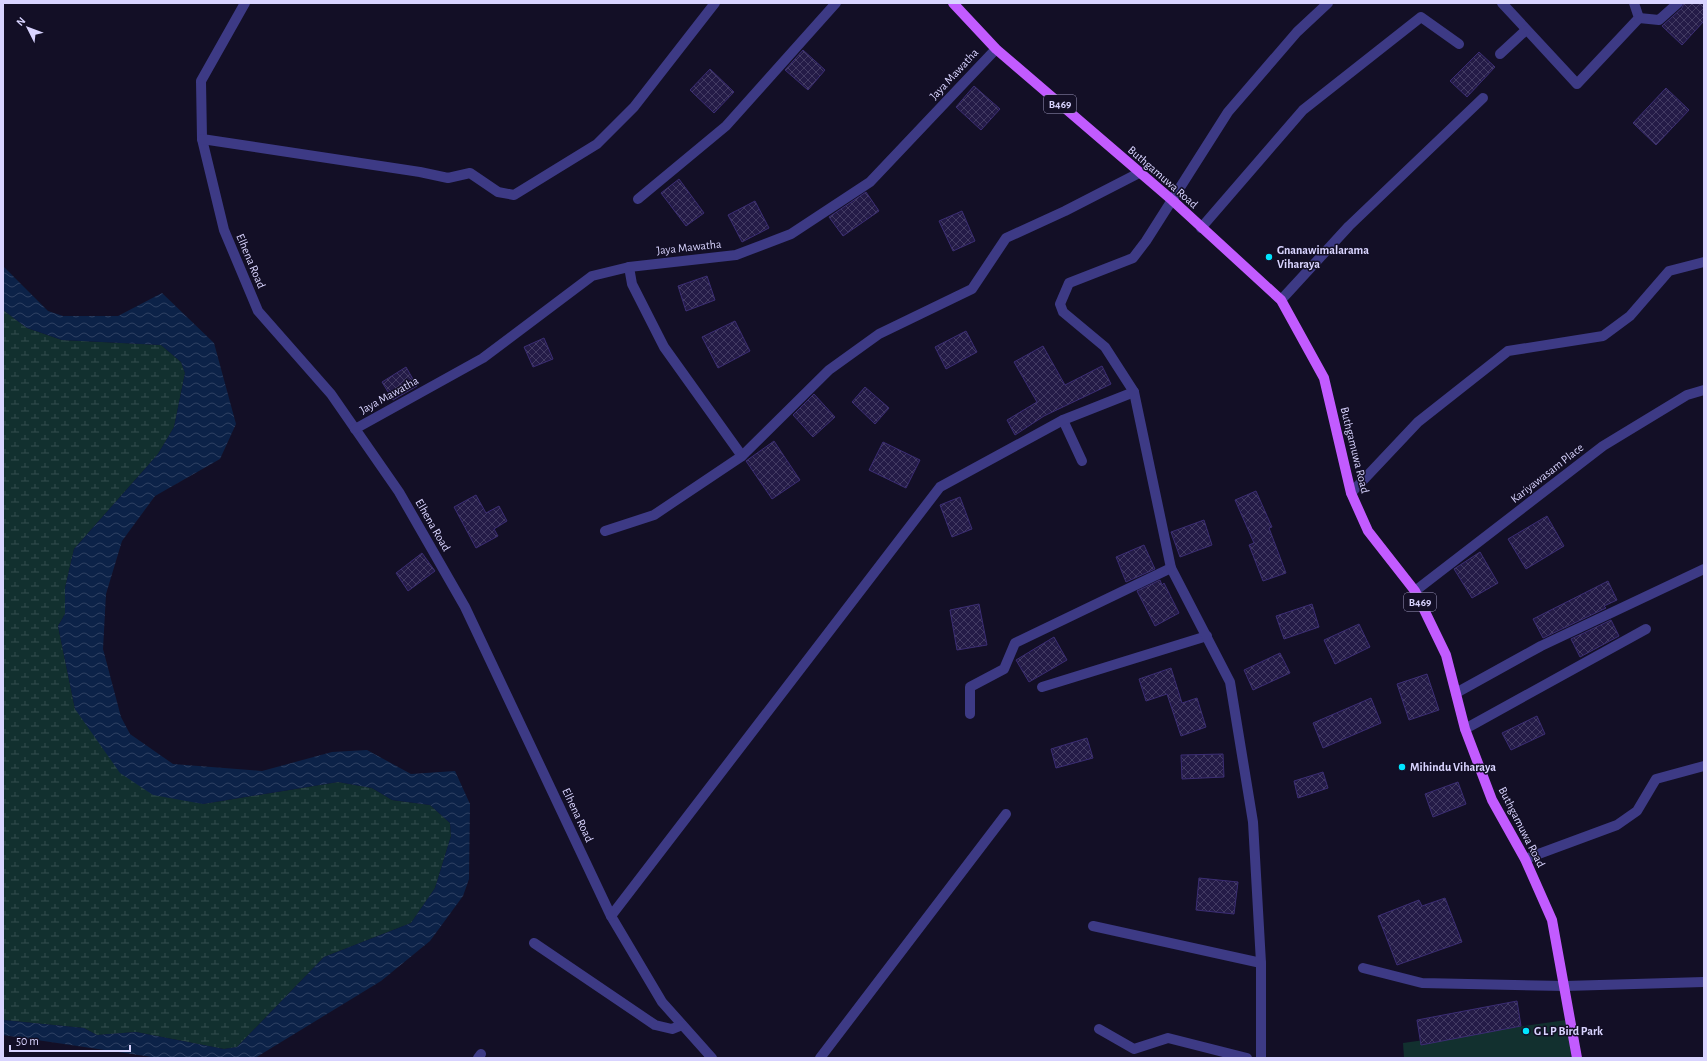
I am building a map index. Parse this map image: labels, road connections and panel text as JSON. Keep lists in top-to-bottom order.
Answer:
{
  "streets": {
    "main road": ["B469", "Buthgamuwa Road"],
    "street": ["Jaya Mawatha", "Elhena Road", "Kariyawasam Place"]
  },
  "crossings": [
    ["Jaya Mawatha", "Buthgamuwa Road"],
    ["Jaya Mawatha", "Elhena Road"],
    ["Buthgamuwa Road", "Kariyawasam Place"]
  ],
  "places": ["Gnanawimalarama Viharaya", "Mihindu Viharaya", "G L P Bird Park"],
  "scale_bar": "50 m",
  "north": "top left"
}
